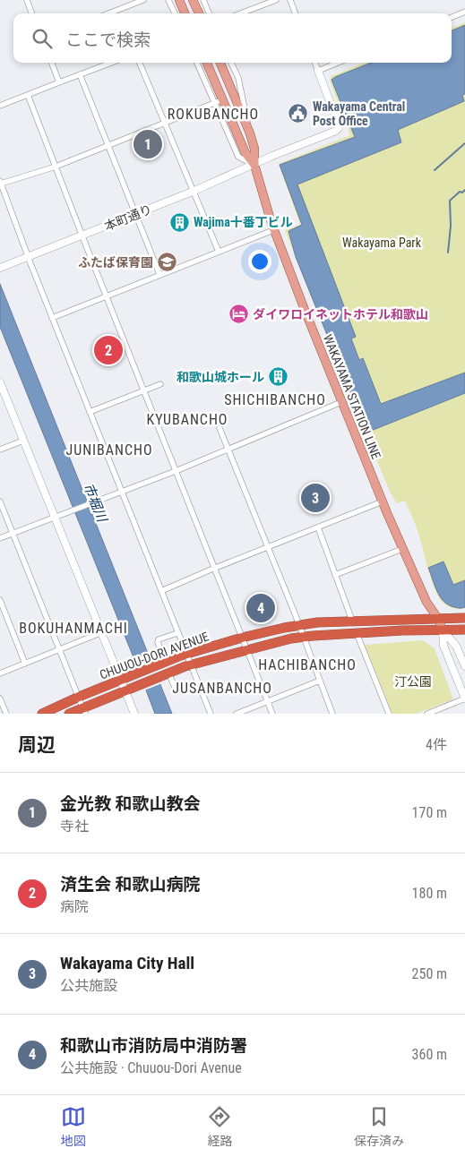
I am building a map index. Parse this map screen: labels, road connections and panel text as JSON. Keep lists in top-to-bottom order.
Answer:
{
  "streets": {
    "highway": ["CHUUOU-DORI AVENUE"],
    "main road": ["WAKAYAMA STATION LINE"],
    "street": ["本町通り"]
  },
  "crossings": [
    ["本町通り", "WAKAYAMA STATION LINE"],
    ["WAKAYAMA STATION LINE", "CHUUOU-DORI AVENUE"]
  ],
  "districts": [
    "ROKUBANCHO",
    "SHICHIBANCHO",
    "KYUBANCHO",
    "JUNIBANCHO",
    "BOKUHANMACHI",
    "HACHIBANCHO",
    "JUSANBANCHO"
  ],
  "water": ["市堀川"],
  "parks": ["Wakayama Park", "汀公園"],
  "places": {
    "public building": ["Wakayama Central Post Office"],
    "building": ["Wajima十番丁ビル", "和歌山城ホール"],
    "school or university": ["ふたば保育園"],
    "hotel": ["ダイワロイネットホテル和歌山"]
  },
  "page": {
    "search": "ここで検索",
    "pins": [
      "1",
      "2",
      "3",
      "4"
    ],
    "heading": ["周辺", "4件"],
    "list": [
      {
        "mark": "1",
        "name": "金光教 和歌山教会",
        "note": "寺社",
        "value": "170 m"
      },
      {
        "mark": "2",
        "name": "済生会 和歌山病院",
        "note": "病院",
        "value": "180 m"
      },
      {
        "mark": "3",
        "name": "Wakayama City Hall",
        "note": "公共施設",
        "value": "250 m"
      },
      {
        "mark": "4",
        "name": "和歌山市消防局中消防署",
        "note": "公共施設 · Chuuou-Dori Avenue",
        "value": "360 m"
      }
    ],
    "nav": ["地図", "経路", "保存済み"]
  }
}
